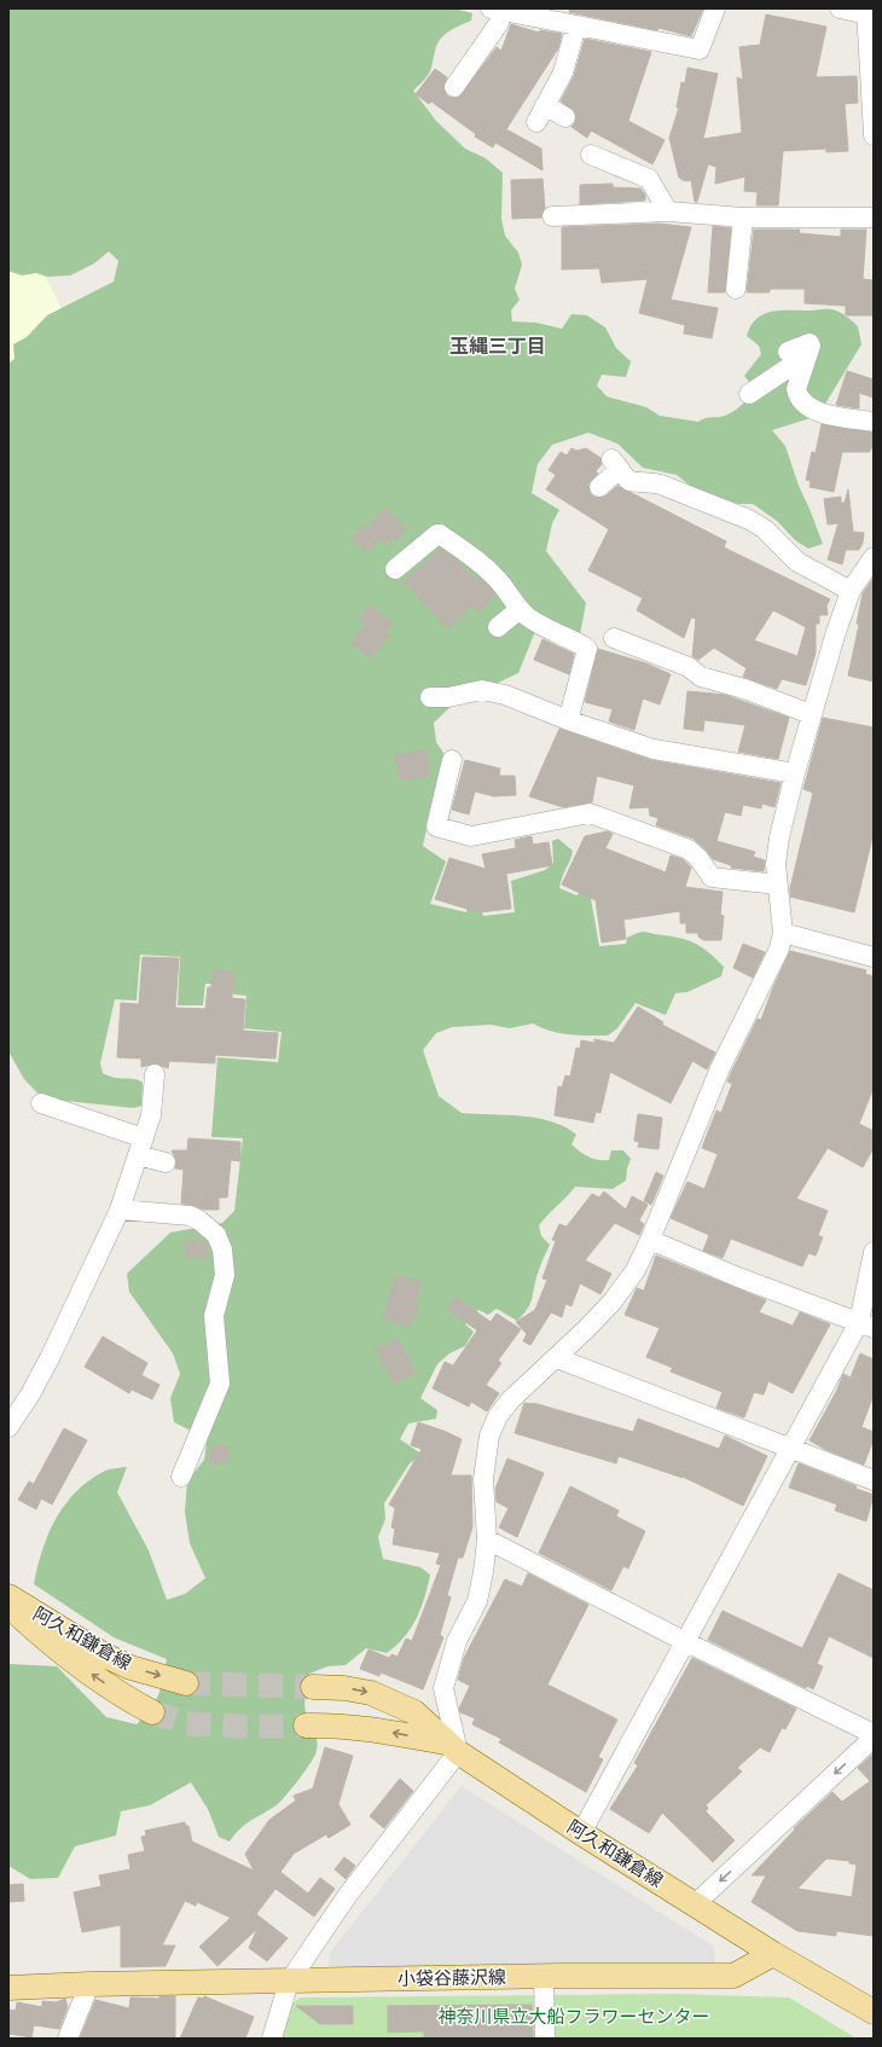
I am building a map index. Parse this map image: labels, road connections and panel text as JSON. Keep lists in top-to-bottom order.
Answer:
{
  "streets": {
    "main road": ["阿久和鎌倉線", "小袋谷藤沢線"]
  },
  "crossings": [
    ["阿久和鎌倉線", "小袋谷藤沢線"]
  ],
  "districts": ["玉縄三丁目"],
  "parks": ["神奈川県立大船フラワーセンター"]
}
